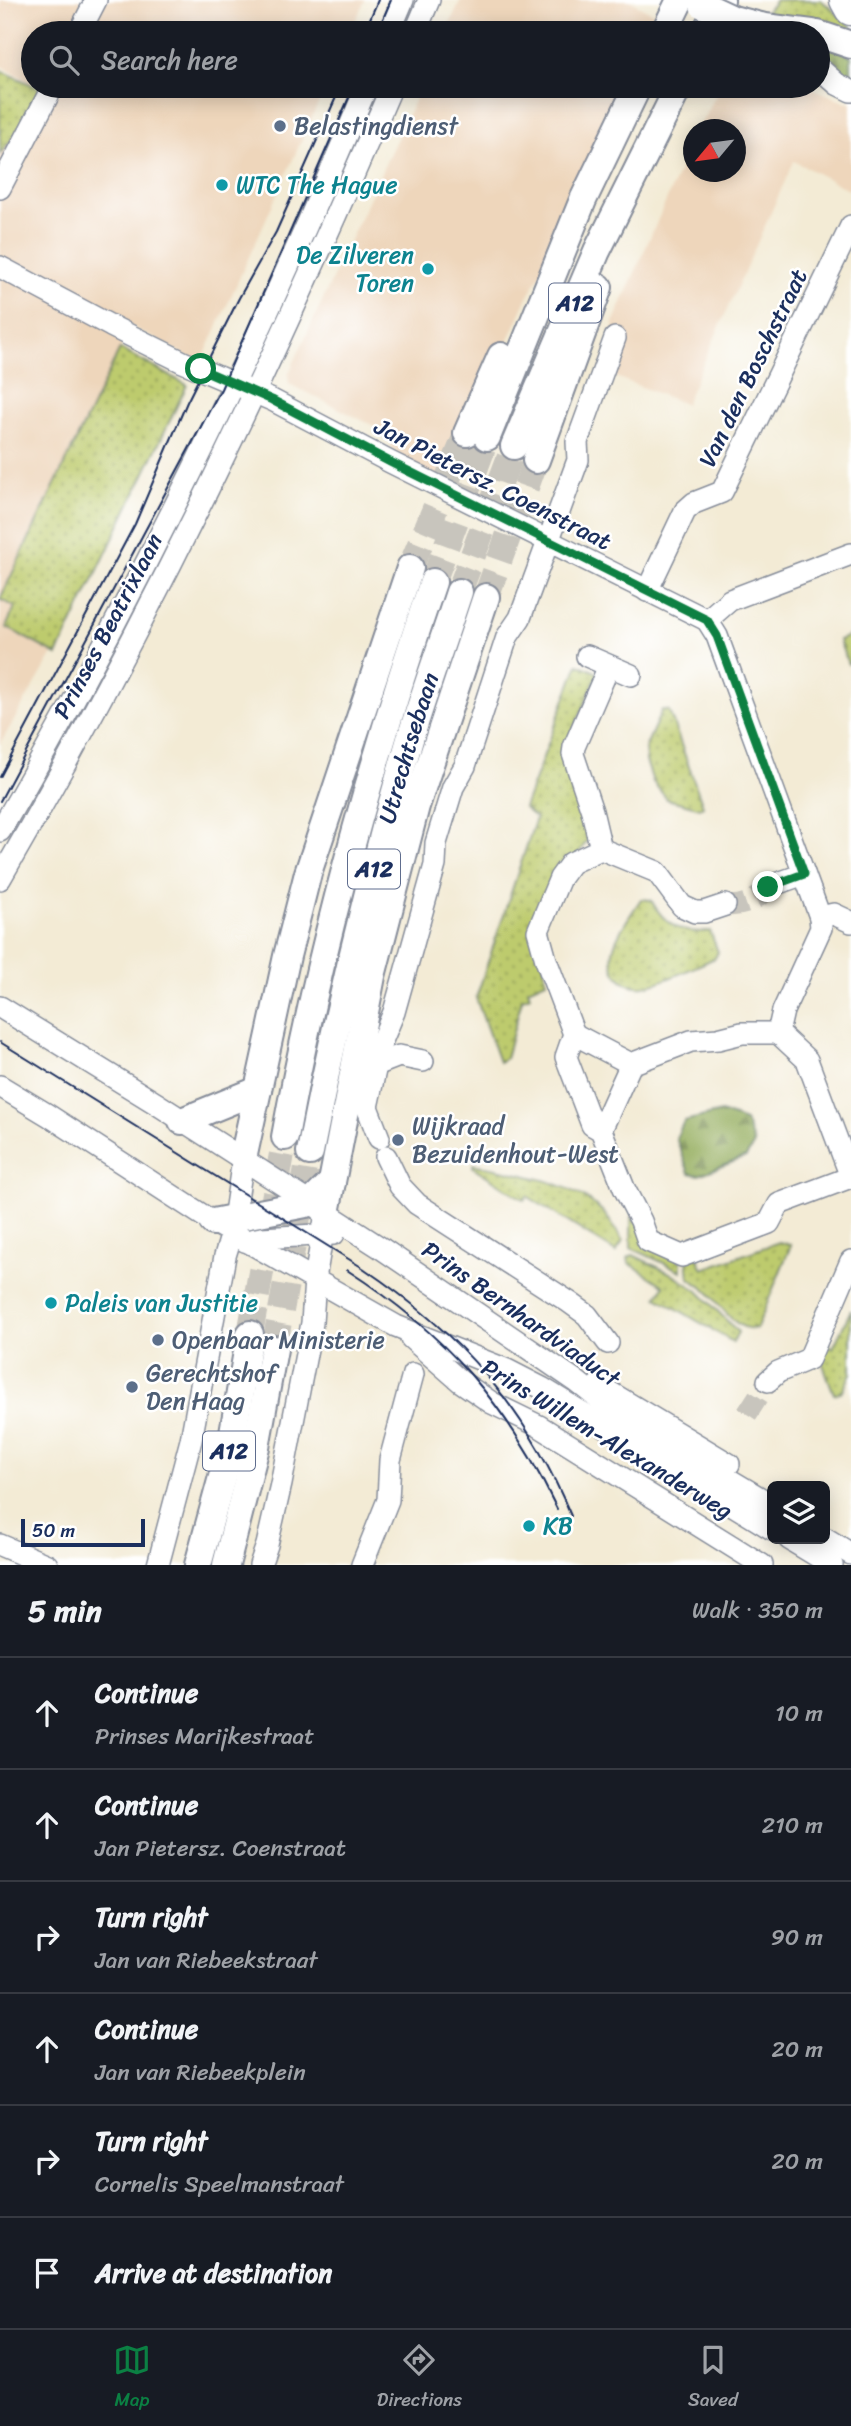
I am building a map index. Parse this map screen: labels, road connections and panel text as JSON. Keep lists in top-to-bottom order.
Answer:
{
  "streets": {
    "main road": ["A12", "Utrechtsebaan"],
    "street": [
      "Van den Boschstraat",
      "Jan Pietersz. Coenstraat",
      "Prinses Beatrixlaan",
      "Prins Bernhardviaduct",
      "Prins Willem-Alexanderweg"
    ]
  },
  "crossings": [
    ["Van den Boschstraat", "Jan Pietersz. Coenstraat"],
    ["Jan Pietersz. Coenstraat", "Prinses Beatrixlaan"],
    ["Prins Bernhardviaduct", "Prins Willem-Alexanderweg"]
  ],
  "places": [
    "Belastingdienst",
    "WTC The Hague",
    "De Zilveren Toren",
    "Wijkraad Bezuidenhout-West",
    "Paleis van Justitie",
    "Openbaar Ministerie",
    "Gerechtshof Den Haag",
    "KB"
  ],
  "scale_bar": "50 m",
  "north": "bottom left",
  "page": {
    "search": "Search here",
    "scale": "50 m",
    "heading": ["5 min", "Walk · 350 m"],
    "list": [
      ["Continue", "Prinses Marijkestraat", "10 m"],
      ["Continue", "Jan Pietersz. Coenstraat", "210 m"],
      ["Turn right", "Jan van Riebeekstraat", "90 m"],
      ["Continue", "Jan van Riebeekplein", "20 m"],
      ["Turn right", "Cornelis Speelmanstraat", "20 m"],
      "Arrive at destination"
    ],
    "nav": ["Map", "Directions", "Saved"]
  }
}
